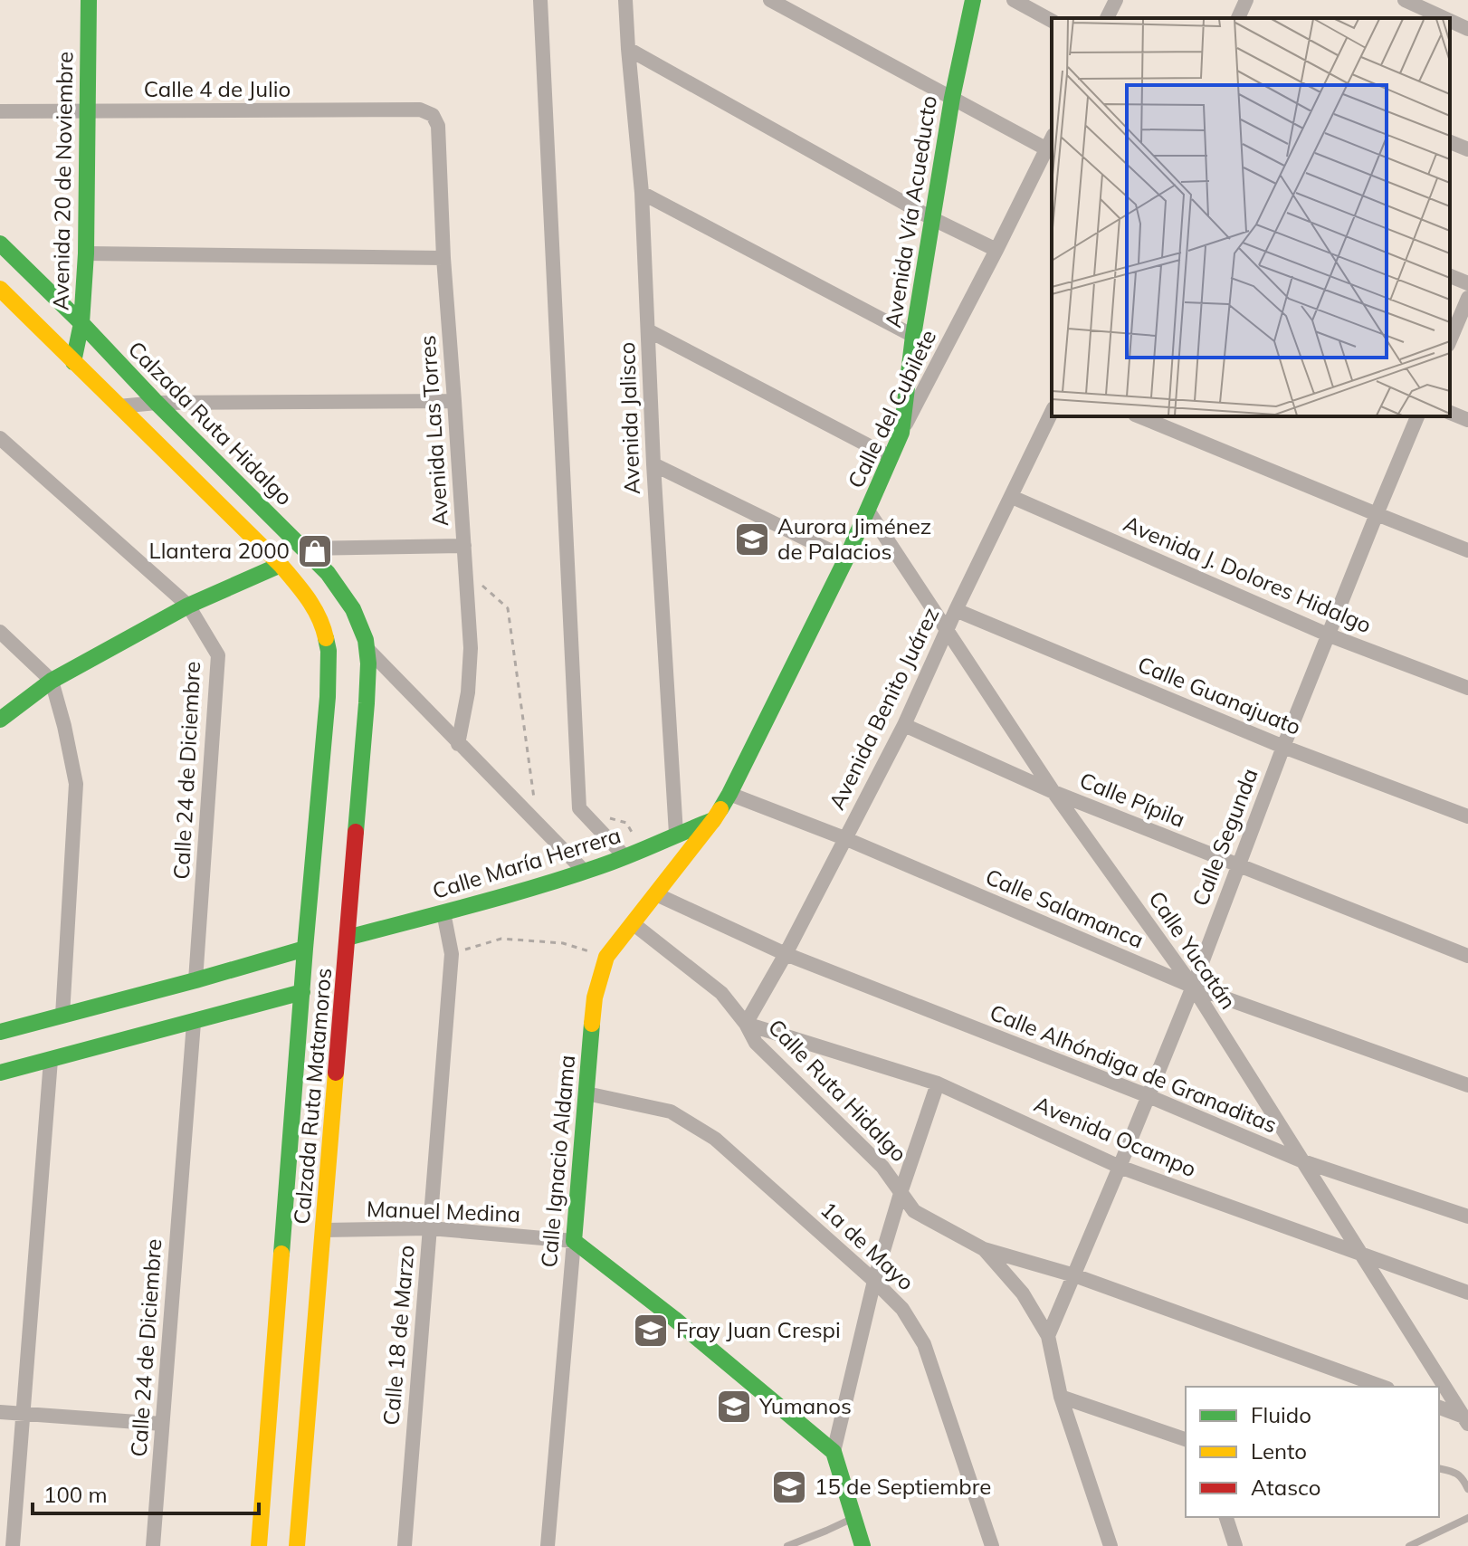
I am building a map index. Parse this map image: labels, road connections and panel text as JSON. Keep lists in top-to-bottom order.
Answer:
{
  "streets": {
    "main road": [
      "Avenida 20 de Noviembre",
      "Avenida Vía Acueducto",
      "Calle del Cubilete",
      "Calzada Ruta Hidalgo",
      "Calle María Herrera",
      "Calzada Ruta Matamoros",
      "Calle Ignacio Aldama"
    ],
    "street": [
      "Calle 4 de Julio",
      "Avenida Jalisco",
      "Avenida Las Torres",
      "Avenida J. Dolores Hidalgo",
      "Calle Guanajuato",
      "Avenida Benito Juárez",
      "Calle 24 de Diciembre",
      "Calle Pípila",
      "Calle Segunda",
      "Calle Salamanca",
      "Calle Yucatán",
      "Calle Alhóndiga de Granaditas",
      "Calle Ruta Hidalgo",
      "Avenida Ocampo",
      "Manuel Medina",
      "1a de Mayo",
      "Calle 18 de Marzo"
    ]
  },
  "crossings": [
    ["Calle 4 de Julio", "Avenida 20 de Noviembre"],
    ["Calle 4 de Julio", "Avenida Las Torres"],
    ["Avenida 20 de Noviembre", "Calzada Ruta Hidalgo"],
    ["Avenida Vía Acueducto", "Calle del Cubilete"],
    ["Calle del Cubilete", "Calle María Herrera"],
    ["Calle del Cubilete", "Calle Salamanca"],
    ["Calle del Cubilete", "Calle Yucatán"],
    ["Calle del Cubilete", "Calle Ignacio Aldama"],
    ["Avenida Jalisco", "Calle María Herrera"],
    ["Calzada Ruta Hidalgo", "Calzada Ruta Matamoros"],
    ["Avenida J. Dolores Hidalgo", "Avenida Benito Juárez"],
    ["Avenida J. Dolores Hidalgo", "Calle Segunda"],
    ["Calle Guanajuato", "Avenida Benito Juárez"],
    ["Calle Guanajuato", "Calle Segunda"],
    ["Avenida Benito Juárez", "Calle Pípila"],
    ["Avenida Benito Juárez", "Calle Salamanca"],
    ["Avenida Benito Juárez", "Calle Yucatán"],
    ["Avenida Benito Juárez", "Calle Alhóndiga de Granaditas"],
    ["Avenida Benito Juárez", "Calle Ruta Hidalgo"],
    ["Avenida Benito Juárez", "Avenida Ocampo"],
    ["Calle Pípila", "Calle Segunda"],
    ["Calle Pípila", "Calle Yucatán"],
    ["Calle Segunda", "Calle Salamanca"],
    ["Calle Segunda", "Calle Yucatán"],
    ["Calle Segunda", "Calle Alhóndiga de Granaditas"],
    ["Calle Segunda", "Avenida Ocampo"],
    ["Calle María Herrera", "Calzada Ruta Matamoros"],
    ["Calle María Herrera", "Calle Ignacio Aldama"],
    ["Calle María Herrera", "Calle 18 de Marzo"],
    ["Calle Salamanca", "Calle Yucatán"],
    ["Calle Yucatán", "Calle Alhóndiga de Granaditas"],
    ["Calle Yucatán", "Avenida Ocampo"],
    ["Calle Alhóndiga de Granaditas", "Calle Ignacio Aldama"],
    ["Calle Ruta Hidalgo", "Avenida Ocampo"],
    ["Calle Ruta Hidalgo", "Calle Ignacio Aldama"],
    ["Calzada Ruta Matamoros", "Manuel Medina"],
    ["Calle Ignacio Aldama", "Manuel Medina"],
    ["Calle Ignacio Aldama", "1a de Mayo"],
    ["Manuel Medina", "Calle 18 de Marzo"]
  ],
  "places": {
    "school or university": [
      "Aurora Jiménez de Palacios",
      "Fray Juan Crespi",
      "Yumanos",
      "15 de Septiembre"
    ],
    "shop": ["Llantera 2000"]
  },
  "legend": ["Fluido", "Lento", "Atasco"],
  "scale_bar": "100 m"
}
